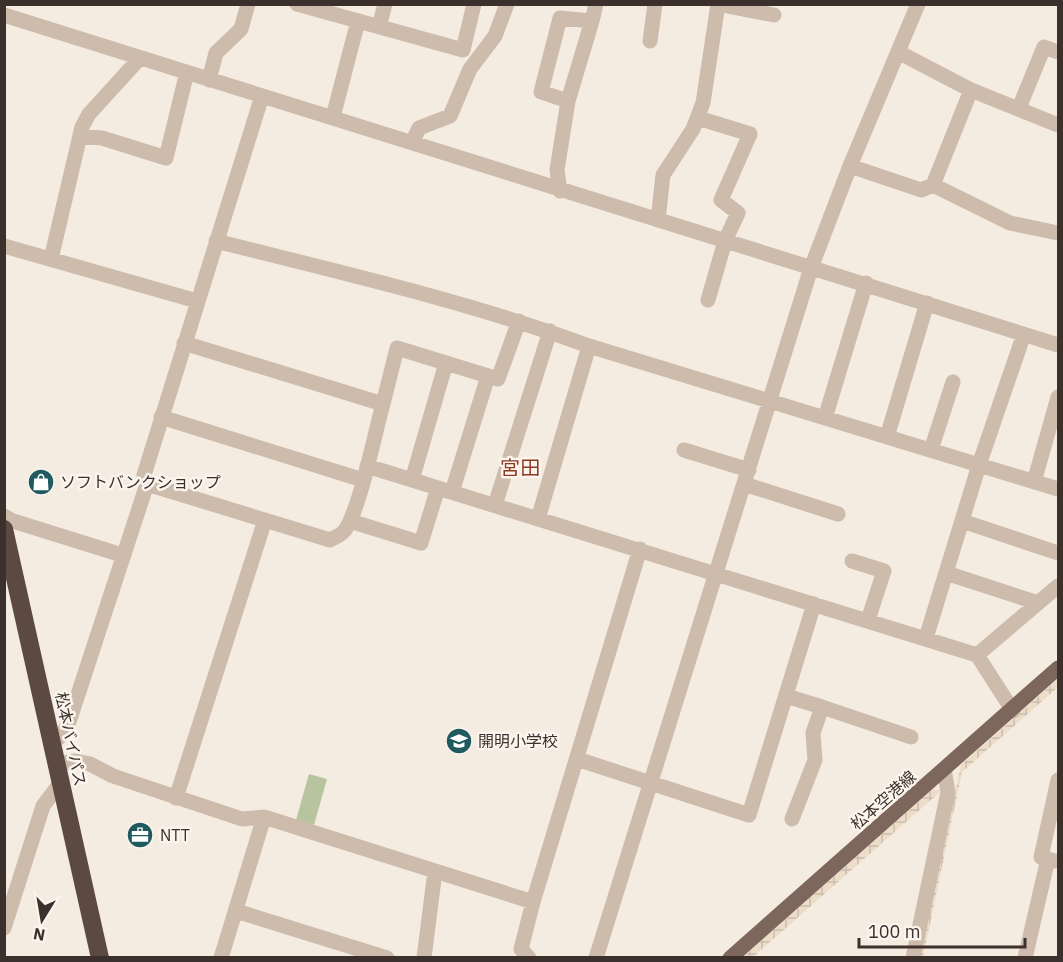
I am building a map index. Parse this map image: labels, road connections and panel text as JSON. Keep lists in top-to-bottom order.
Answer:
{
  "streets": {
    "highway": ["松本バイパス"],
    "main road": ["松本空港線"]
  },
  "districts": ["宮田"],
  "places": {
    "shop": ["ソフトバンクショップ"],
    "school or university": ["開明小学校"],
    "office": ["NTT"]
  },
  "scale_bar": "100 m",
  "north": "bottom"
}
